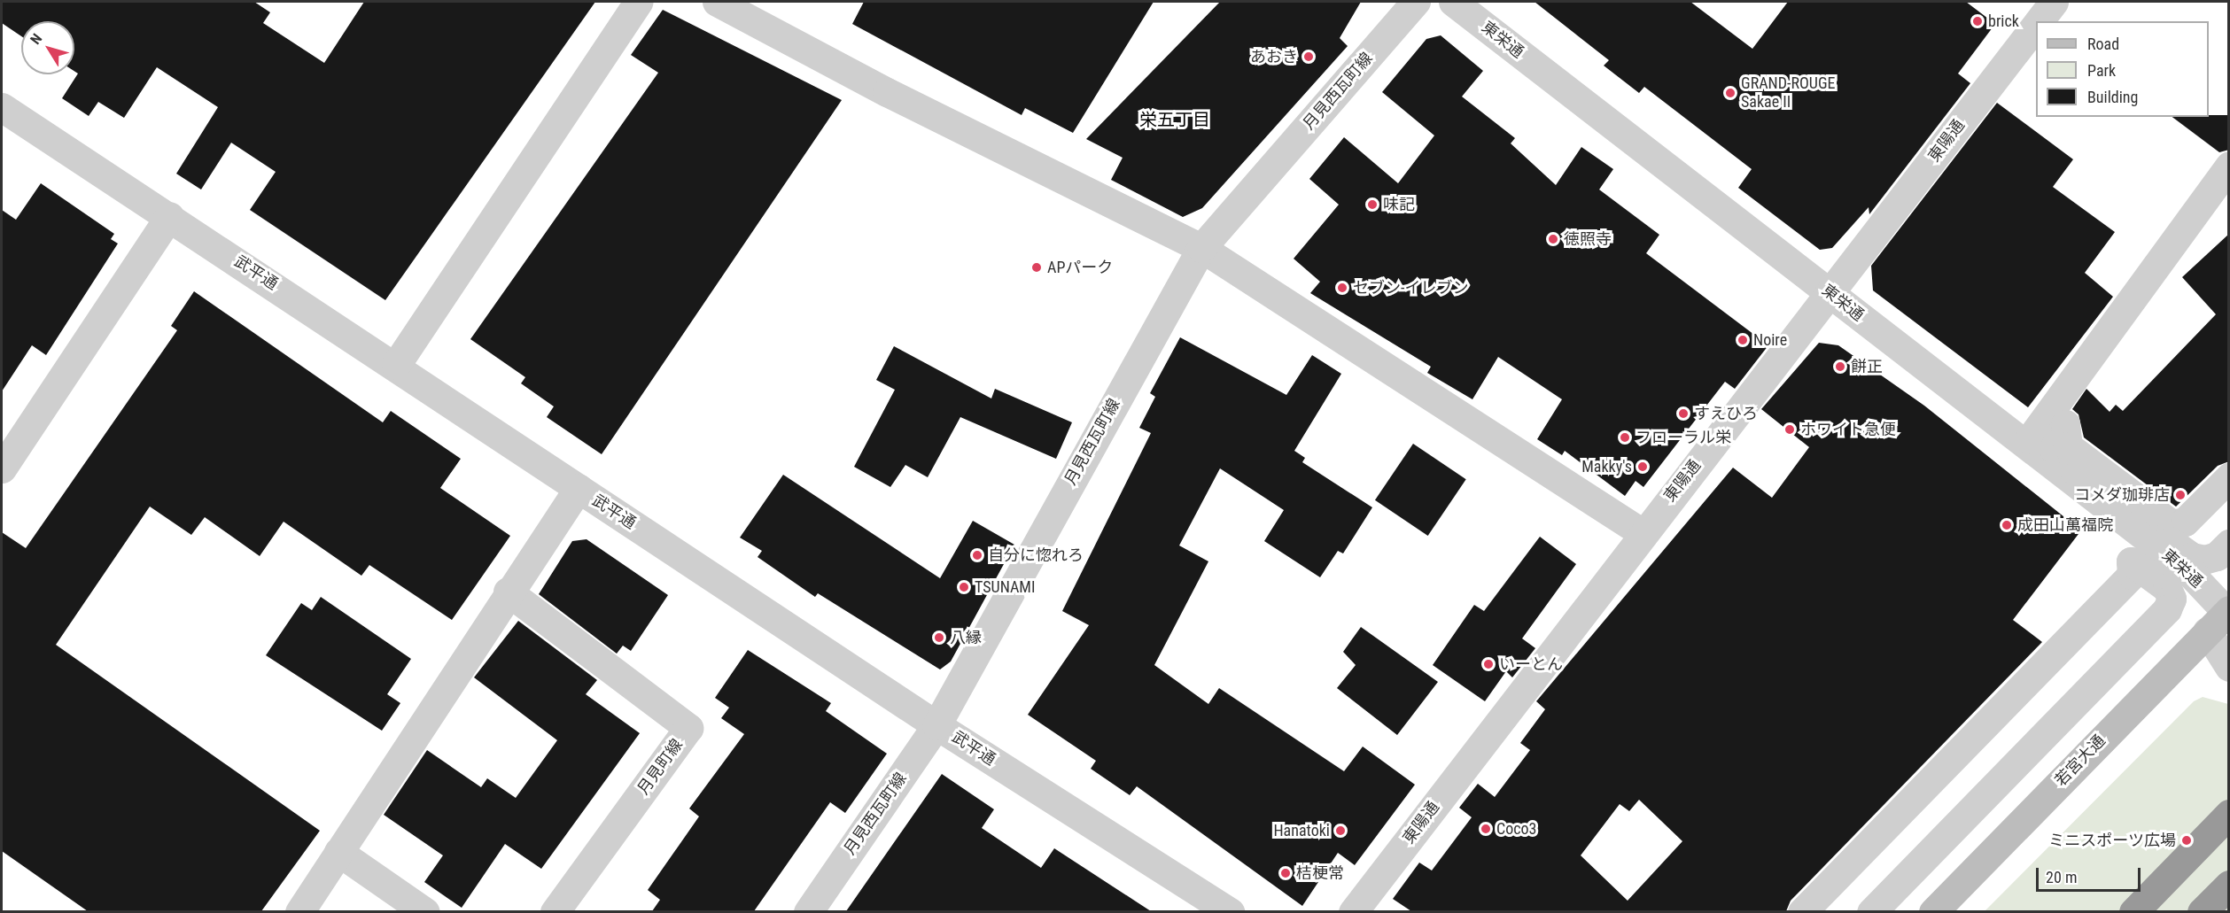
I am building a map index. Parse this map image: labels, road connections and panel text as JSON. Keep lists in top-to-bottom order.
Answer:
{
  "streets": {
    "street": [
      "東栄通",
      "月見西瓦町線",
      "東陽通",
      "武平通",
      "若宮大通",
      "月見町線"
    ]
  },
  "crossings": [
    ["東栄通", "東陽通"],
    ["東栄通", "若宮大通"],
    ["月見西瓦町線", "武平通"]
  ],
  "districts": ["栄五丁目"],
  "places": [
    "brick",
    "あおき",
    "GRAND-ROUGE Sakae II",
    "味記",
    "徳照寺",
    "APパーク",
    "セブン-イレブン",
    "Noire",
    "餅正",
    "すえひろ",
    "ホワイト急便",
    "フローラル栄",
    "Makky's",
    "コメダ珈琲店",
    "成田山萬福院",
    "自分に惚れろ",
    "TSUNAMI",
    "八縁",
    "いーとん",
    "Coco3",
    "Hanatoki",
    "ミニスポーツ広場",
    "桔梗常"
  ],
  "legend": ["Road", "Park", "Building"],
  "scale_bar": "20 m",
  "north": "top left"
}
